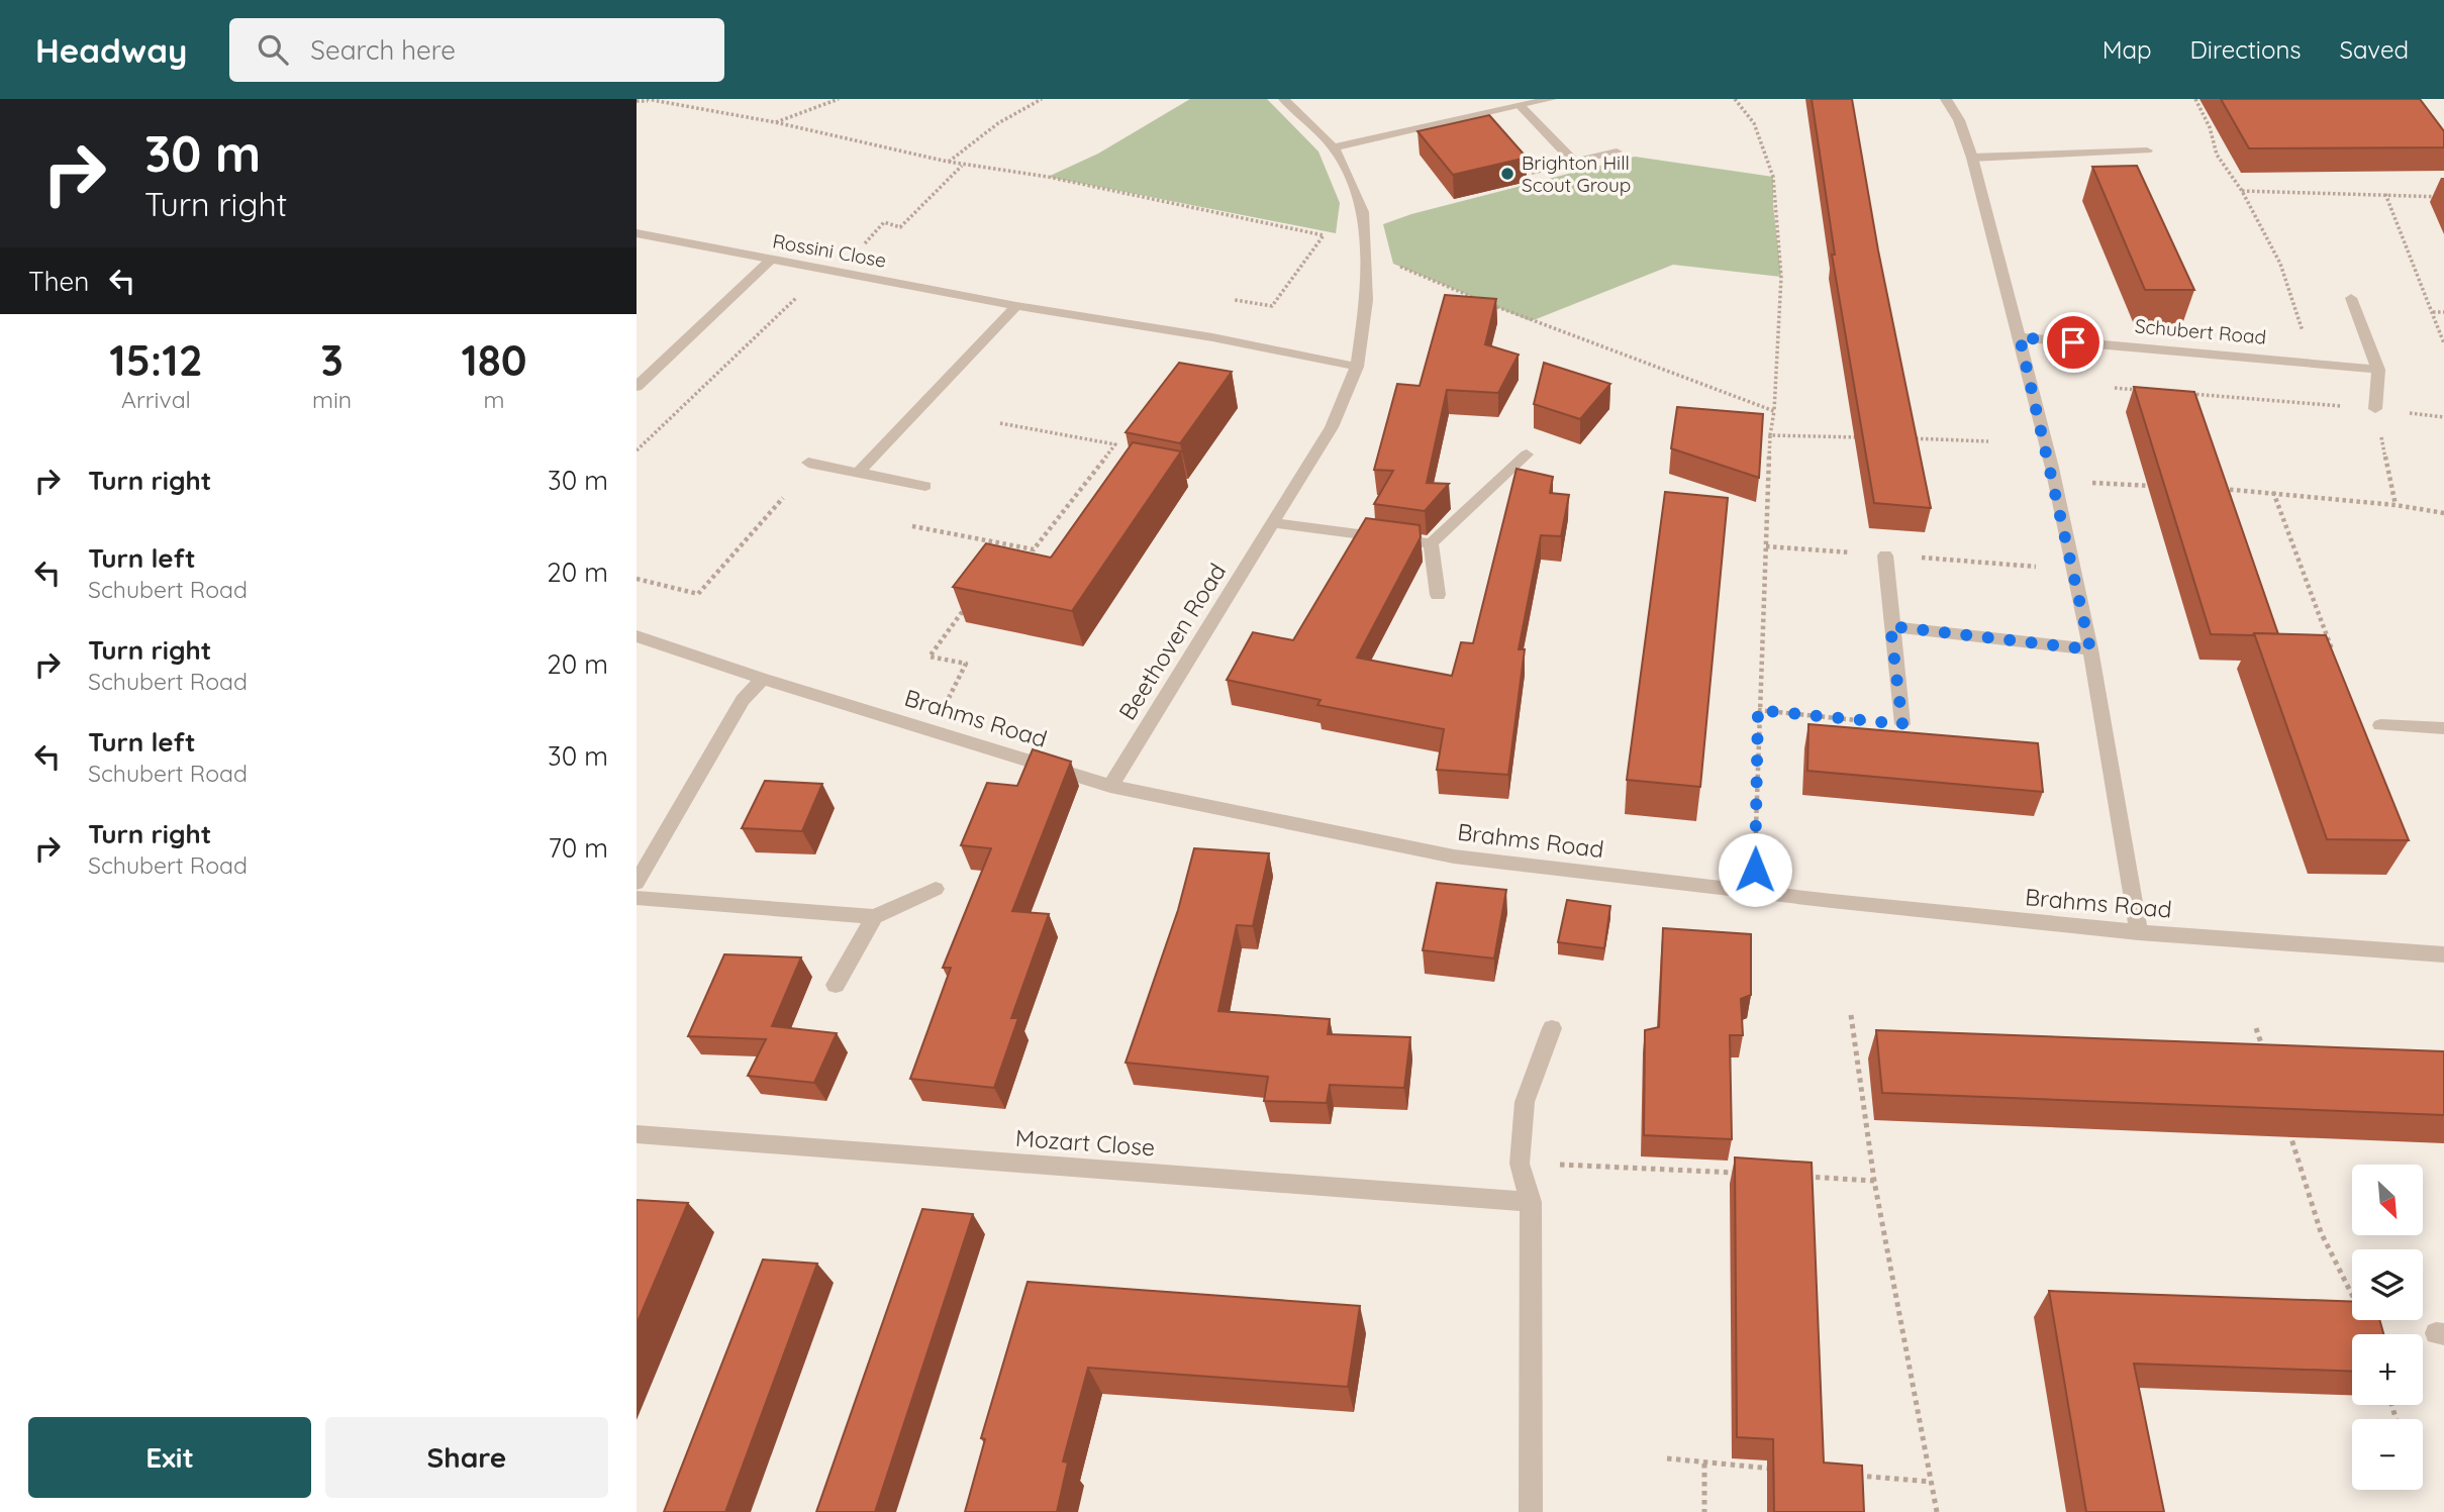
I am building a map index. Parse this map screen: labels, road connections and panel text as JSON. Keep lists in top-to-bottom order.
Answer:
{
  "streets": {
    "street": [
      "Rossini Close",
      "Schubert Road",
      "Beethoven Road",
      "Brahms Road",
      "Mozart Close"
    ]
  },
  "crossings": [
    ["Rossini Close", "Beethoven Road"],
    ["Beethoven Road", "Brahms Road"]
  ],
  "places": ["Brighton Hill Scout Group"],
  "north": "bottom right",
  "page": {
    "header": "Headway",
    "search": "Search here",
    "nav": ["Map", "Directions", "Saved"],
    "turn": ["30 m", "Turn right"],
    "then": "Then",
    "eta": [
      "15:12",
      "Arrival",
      "3",
      "min",
      "180",
      "m"
    ],
    "list": [
      {
        "name": "Turn right",
        "value": "30 m"
      },
      {
        "name": "Turn left",
        "note": "Schubert Road",
        "value": "20 m"
      },
      {
        "name": "Turn right",
        "note": "Schubert Road",
        "value": "20 m"
      },
      {
        "name": "Turn left",
        "note": "Schubert Road",
        "value": "30 m"
      },
      {
        "name": "Turn right",
        "note": "Schubert Road",
        "value": "70 m"
      }
    ],
    "map_buttons": ["+", "−"],
    "buttons": ["Exit", "Share"]
  }
}
